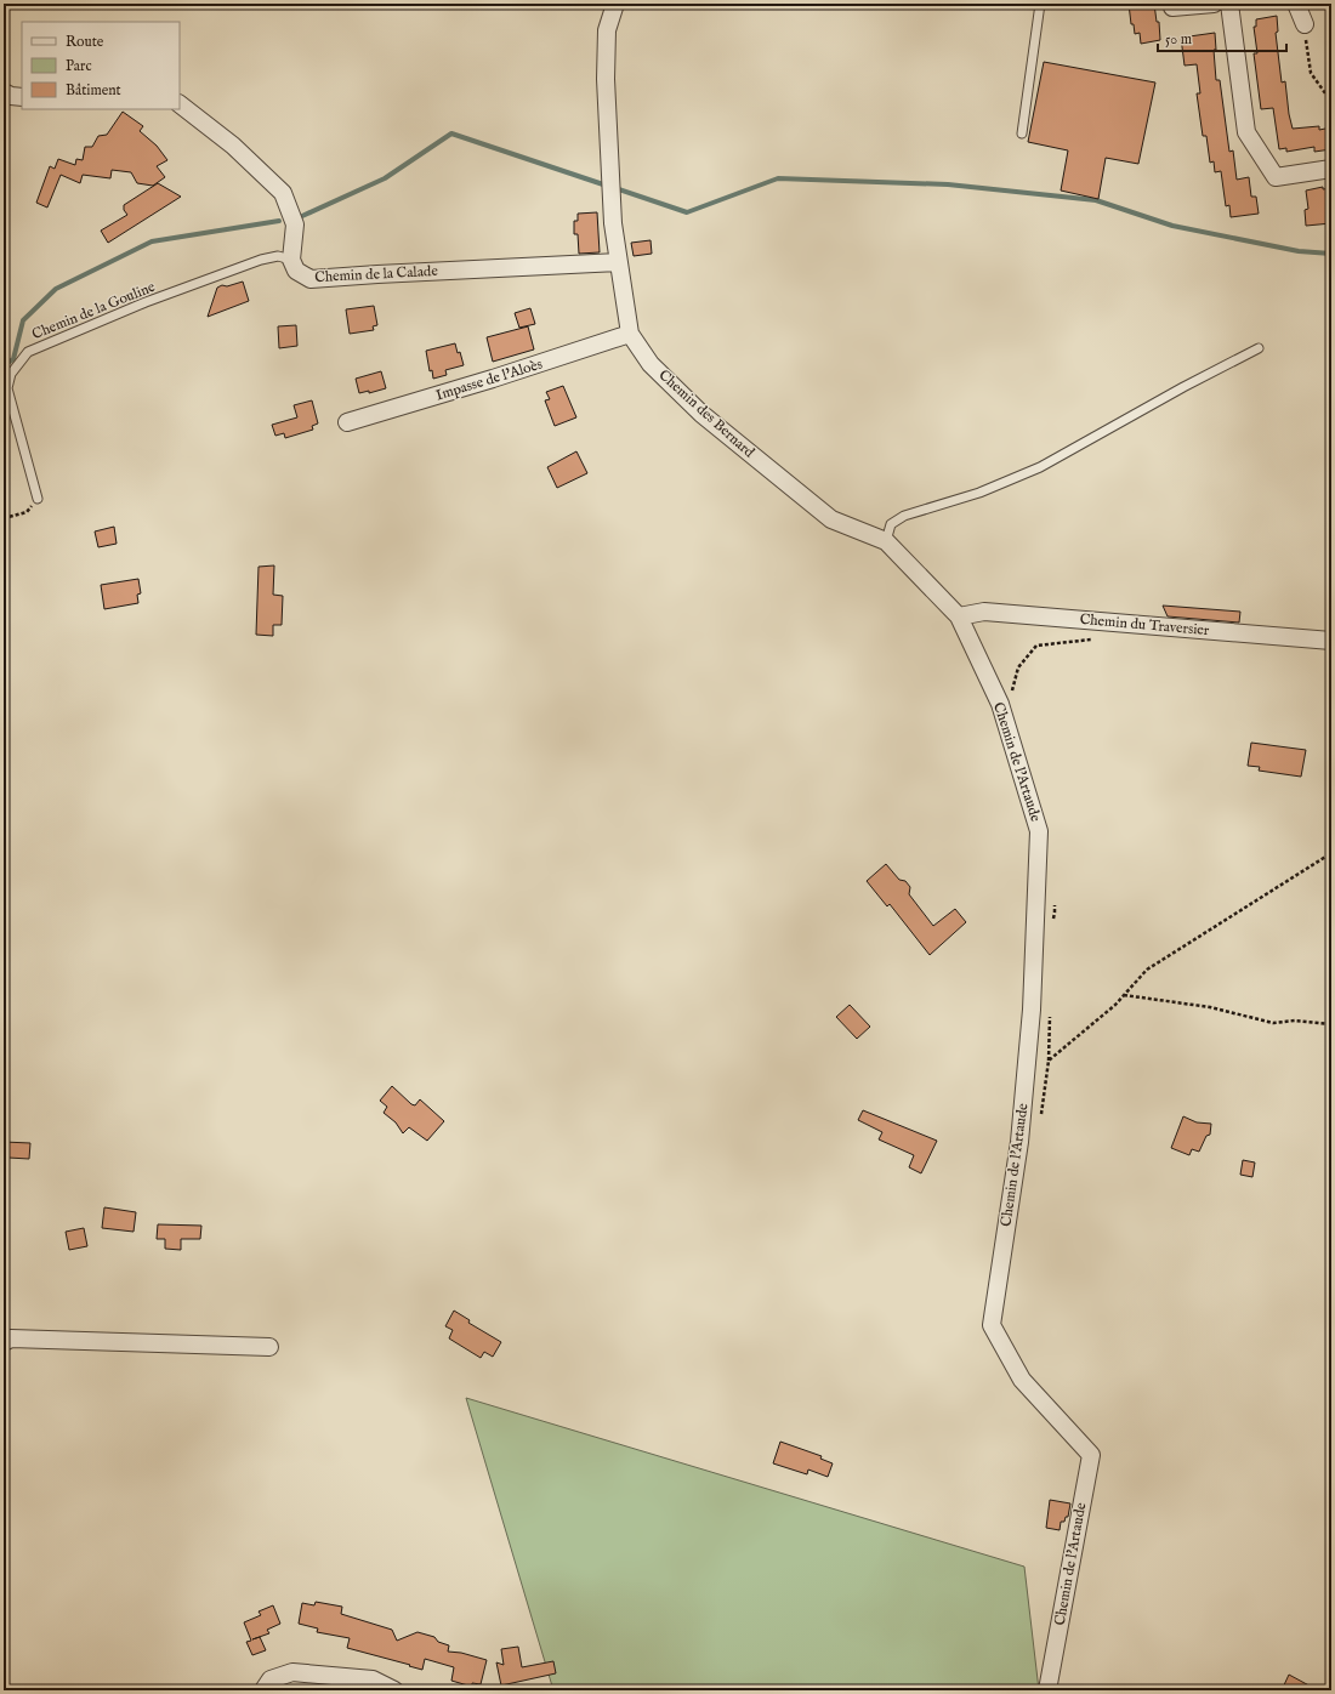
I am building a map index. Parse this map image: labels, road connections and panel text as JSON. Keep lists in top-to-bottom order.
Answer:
{
  "streets": {
    "street": [
      "Chemin de la Calade",
      "Impasse de l'Aloès",
      "Chemin des Bernard",
      "Chemin du Traversier",
      "Chemin de l'Artaude"
    ],
    "lane": ["Chemin de la Gouline"]
  },
  "crossings": [
    ["Chemin de la Calade", "Chemin de la Gouline"],
    ["Chemin de la Calade", "Chemin des Bernard"],
    ["Impasse de l'Aloès", "Chemin des Bernard"],
    ["Chemin des Bernard", "Chemin du Traversier"],
    ["Chemin des Bernard", "Chemin de l'Artaude"],
    ["Chemin du Traversier", "Chemin de l'Artaude"]
  ],
  "legend": ["Route", "Parc", "Bâtiment"],
  "scale_bar": "50 m"
}
